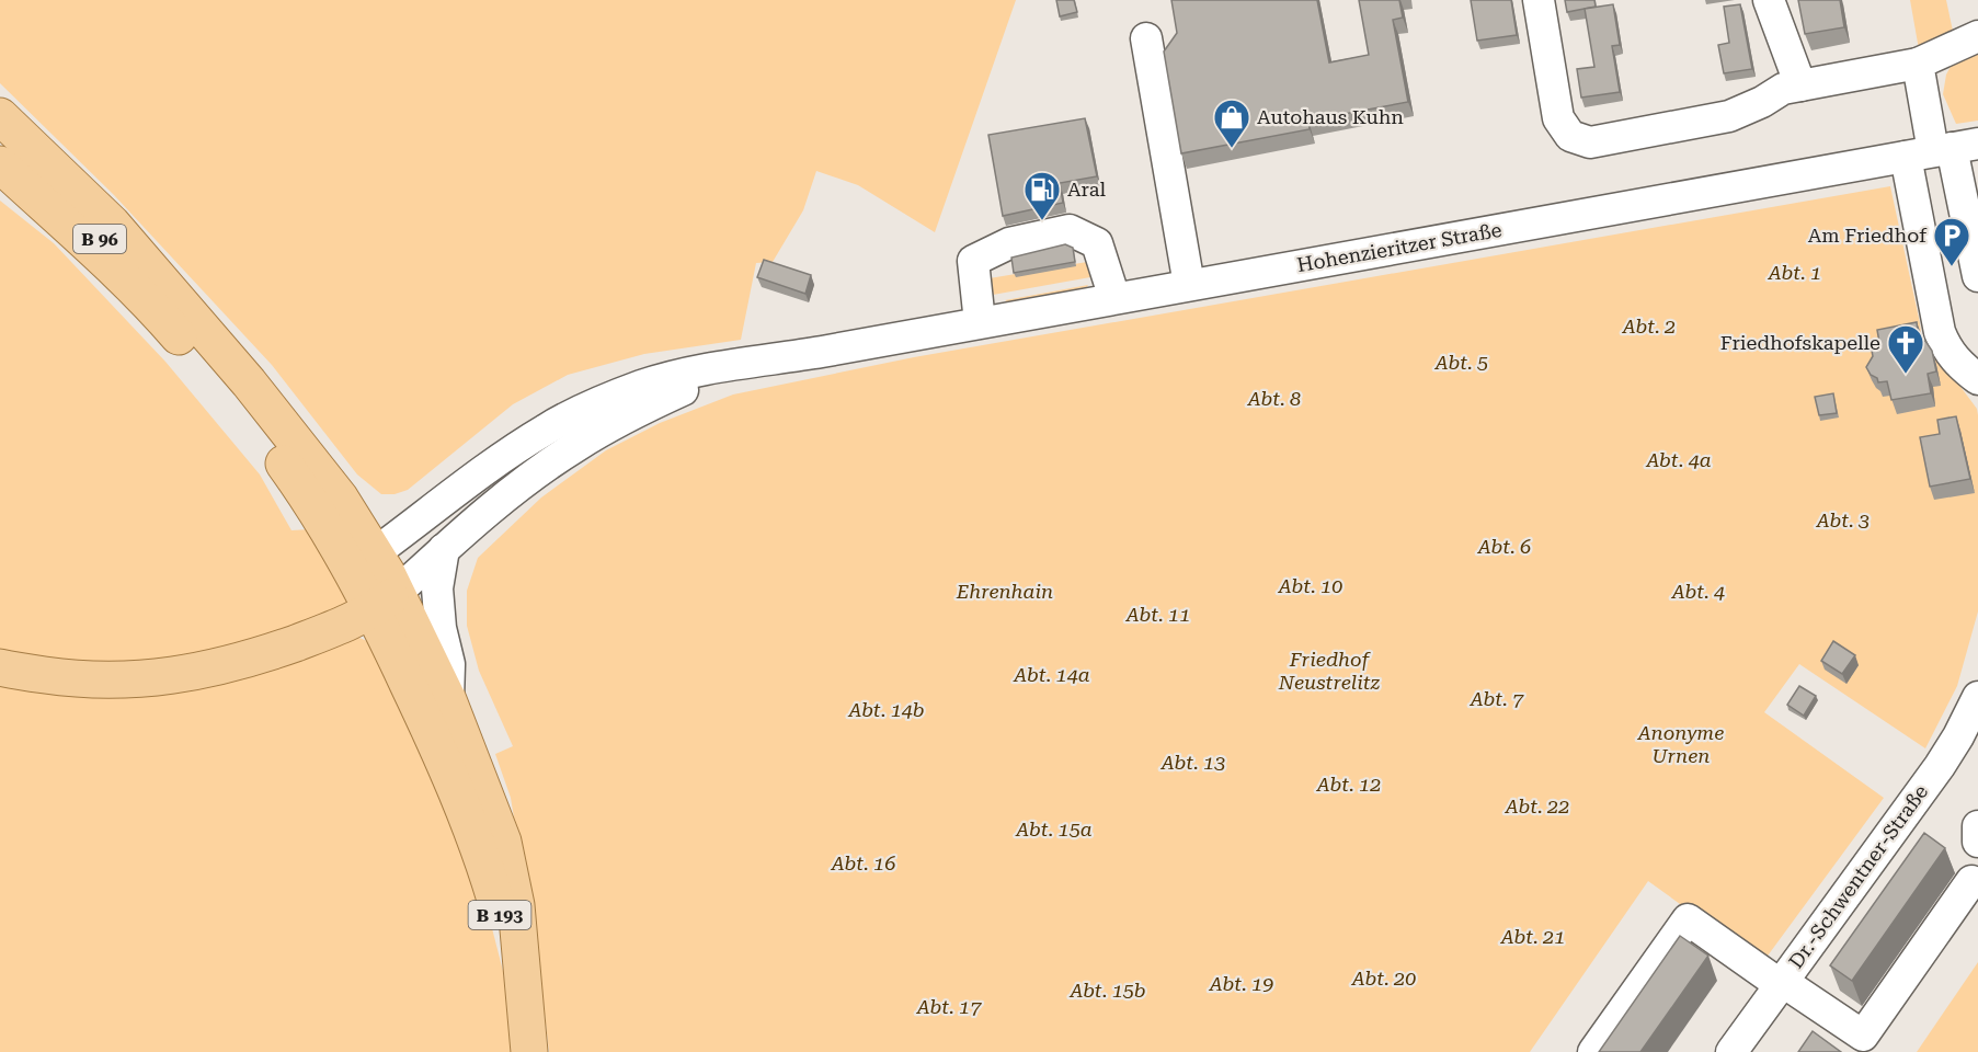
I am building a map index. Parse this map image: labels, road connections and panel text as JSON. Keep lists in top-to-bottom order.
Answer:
{
  "streets": {
    "main road": ["B 96", "B 193"],
    "street": ["Hohenzieritzer Straße", "Dr.-Schwentner-Straße"]
  },
  "crossings": [
    ["B 96", "Hohenzieritzer Straße"],
    ["B 96", "B 193"],
    ["Hohenzieritzer Straße", "B 193"]
  ],
  "parks": [
    "Abt. 1",
    "Abt. 2",
    "Abt. 5",
    "Abt. 8",
    "Abt. 4a",
    "Abt. 3",
    "Abt. 6",
    "Abt. 10",
    "Ehrenhain",
    "Abt. 4",
    "Abt. 11",
    "Friedhof Neustrelitz",
    "Abt. 14a",
    "Abt. 7",
    "Abt. 14b",
    "Anonyme Urnen",
    "Abt. 13",
    "Abt. 12",
    "Abt. 22",
    "Abt. 15a",
    "Abt. 16",
    "Abt. 21",
    "Abt. 20",
    "Abt. 19",
    "Abt. 15b",
    "Abt. 17"
  ],
  "places": {
    "shop": ["Autohaus Kuhn"],
    "fuel station": ["Aral"],
    "parking": ["Am Friedhof"],
    "church": ["Friedhofskapelle"]
  }
}
